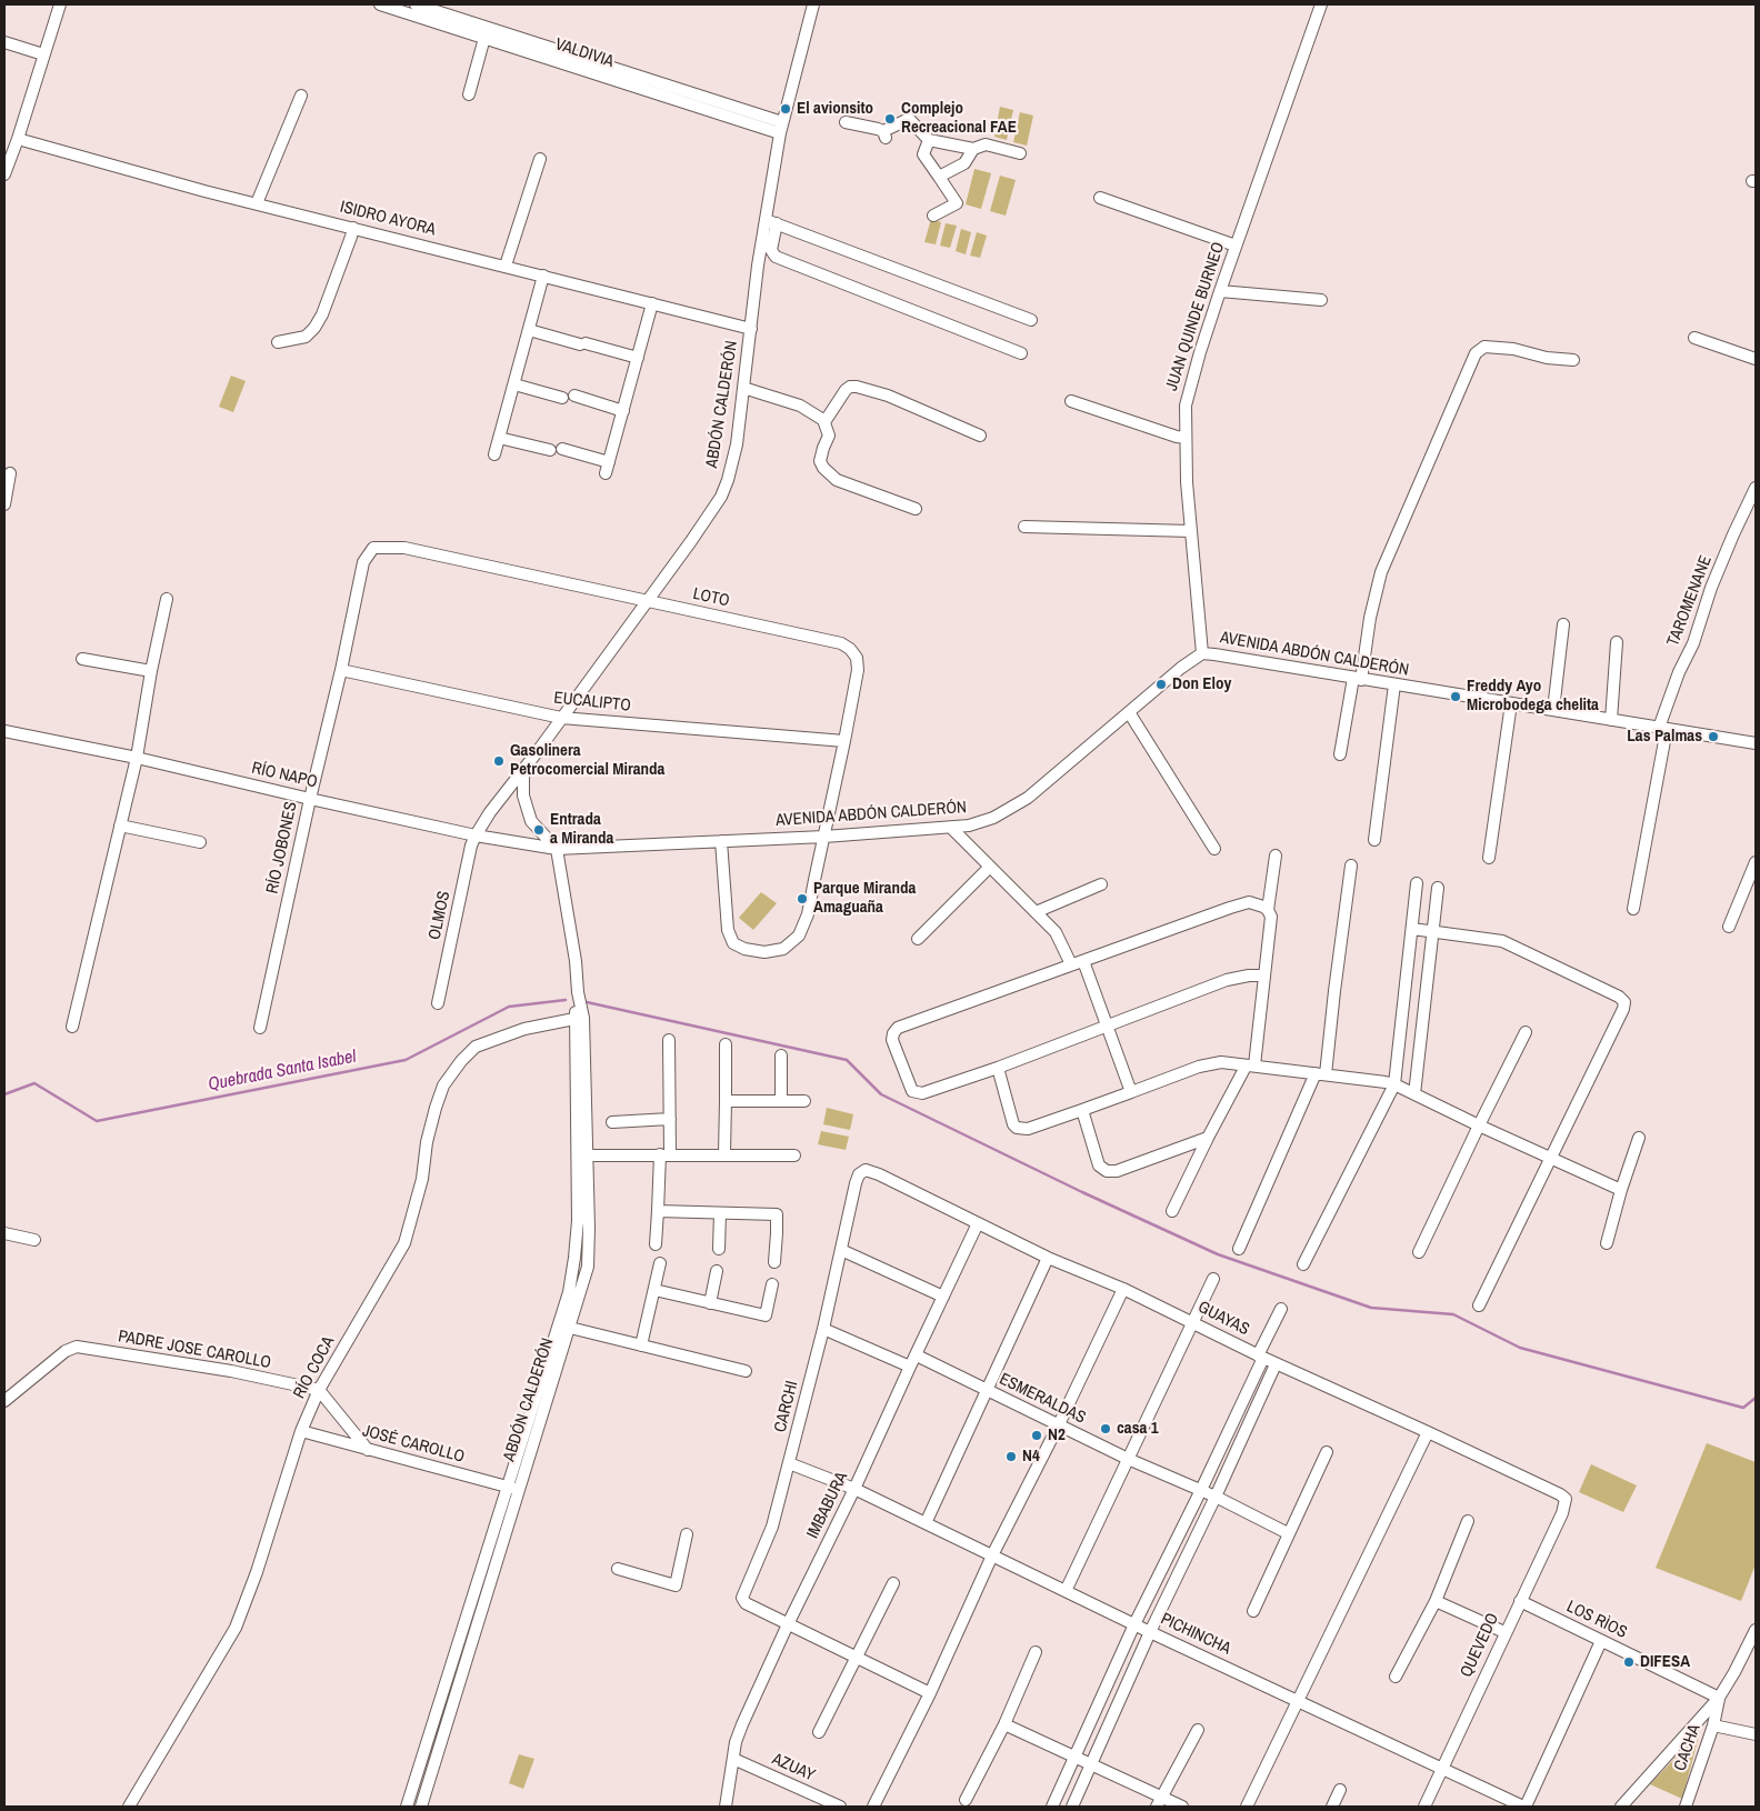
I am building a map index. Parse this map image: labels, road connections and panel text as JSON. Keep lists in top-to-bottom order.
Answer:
{
  "streets": {
    "street": [
      "VALDIVIA",
      "ISIDRO AYORA",
      "JUAN QUINDE BURNEO",
      "ABDÓN CALDERÓN",
      "LOTO",
      "TAROMENANE",
      "AVENIDA ABDÓN CALDERÓN",
      "EUCALIPTO",
      "RÍO NAPO",
      "RÍO JOBONES",
      "OLMOS",
      "GUAYAS",
      "PADRE JOSE CAROLLO",
      "RÍO COCA",
      "ESMERALDAS",
      "CARCHI",
      "JOSÉ CAROLLO",
      "IMBABURA",
      "LOS RÌOS",
      "PICHINCHA",
      "QUEVEDO",
      "CACHA",
      "AZUAY"
    ]
  },
  "crossings": [
    ["VALDIVIA", "ABDÓN CALDERÓN"],
    ["ISIDRO AYORA", "ABDÓN CALDERÓN"],
    ["JUAN QUINDE BURNEO", "AVENIDA ABDÓN CALDERÓN"],
    ["ABDÓN CALDERÓN", "LOTO"],
    ["ABDÓN CALDERÓN", "AVENIDA ABDÓN CALDERÓN"],
    ["ABDÓN CALDERÓN", "EUCALIPTO"],
    ["ABDÓN CALDERÓN", "RÍO NAPO"],
    ["ABDÓN CALDERÓN", "OLMOS"],
    ["ABDÓN CALDERÓN", "RÍO COCA"],
    ["ABDÓN CALDERÓN", "JOSÉ CAROLLO"],
    ["LOTO", "AVENIDA ABDÓN CALDERÓN"],
    ["LOTO", "EUCALIPTO"],
    ["LOTO", "RÍO JOBONES"],
    ["TAROMENANE", "AVENIDA ABDÓN CALDERÓN"],
    ["AVENIDA ABDÓN CALDERÓN", "RÍO NAPO"],
    ["EUCALIPTO", "RÍO JOBONES"],
    ["RÍO NAPO", "RÍO JOBONES"],
    ["RÍO NAPO", "OLMOS"],
    ["GUAYAS", "CARCHI"],
    ["GUAYAS", "IMBABURA"],
    ["GUAYAS", "QUEVEDO"],
    ["PADRE JOSE CAROLLO", "RÍO COCA"],
    ["RÍO COCA", "JOSÉ CAROLLO"],
    ["ESMERALDAS", "IMBABURA"],
    ["CARCHI", "IMBABURA"],
    ["CARCHI", "PICHINCHA"],
    ["IMBABURA", "PICHINCHA"],
    ["IMBABURA", "AZUAY"],
    ["LOS RÌOS", "QUEVEDO"],
    ["LOS RÌOS", "CACHA"],
    ["PICHINCHA", "QUEVEDO"]
  ],
  "water": ["Quebrada Santa Isabel"],
  "places": [
    "El avionsito",
    "Complejo Recreacional FAE",
    "Don Eloy",
    "Freddy Ayo Microbodega chelita",
    "Las Palmas",
    "Gasolinera Petrocomercial Miranda",
    "Entrada a Miranda",
    "Parque Miranda Amaguaña",
    "casa 1",
    "N2",
    "N4",
    "DIFESA"
  ]
}
